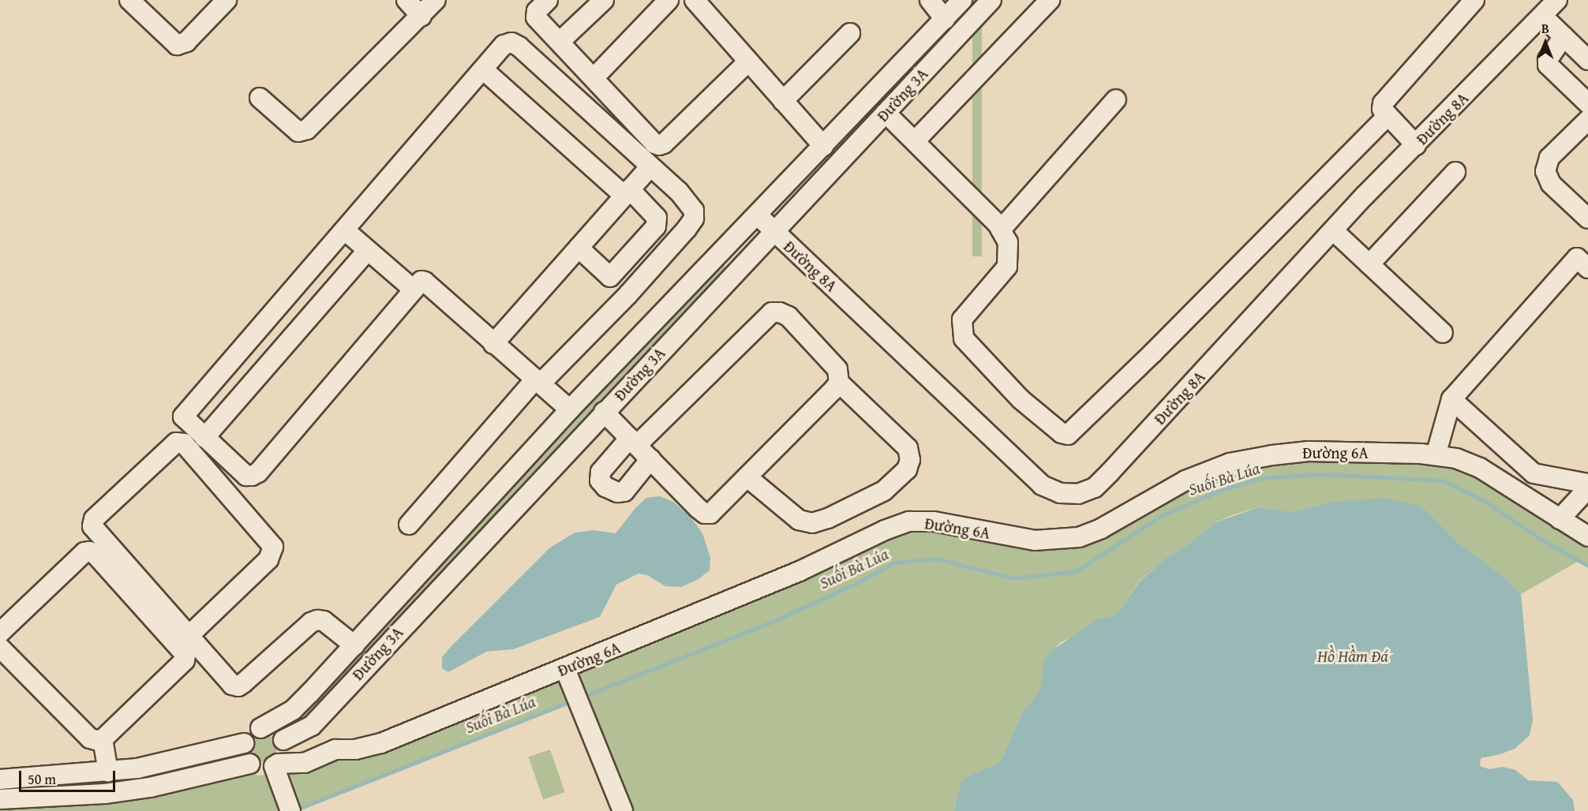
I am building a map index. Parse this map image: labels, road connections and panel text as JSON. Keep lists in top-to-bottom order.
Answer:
{
  "streets": {
    "street": ["Đường 3A", "Đường 8A", "Đường 6A"]
  },
  "crossings": [
    ["Đường 3A", "Đường 8A"],
    ["Đường 3A", "Đường 6A"]
  ],
  "water": ["Suối Bà Lúa", "Hồ Hầm Đá"],
  "scale_bar": "50 m",
  "north": "top"
}
